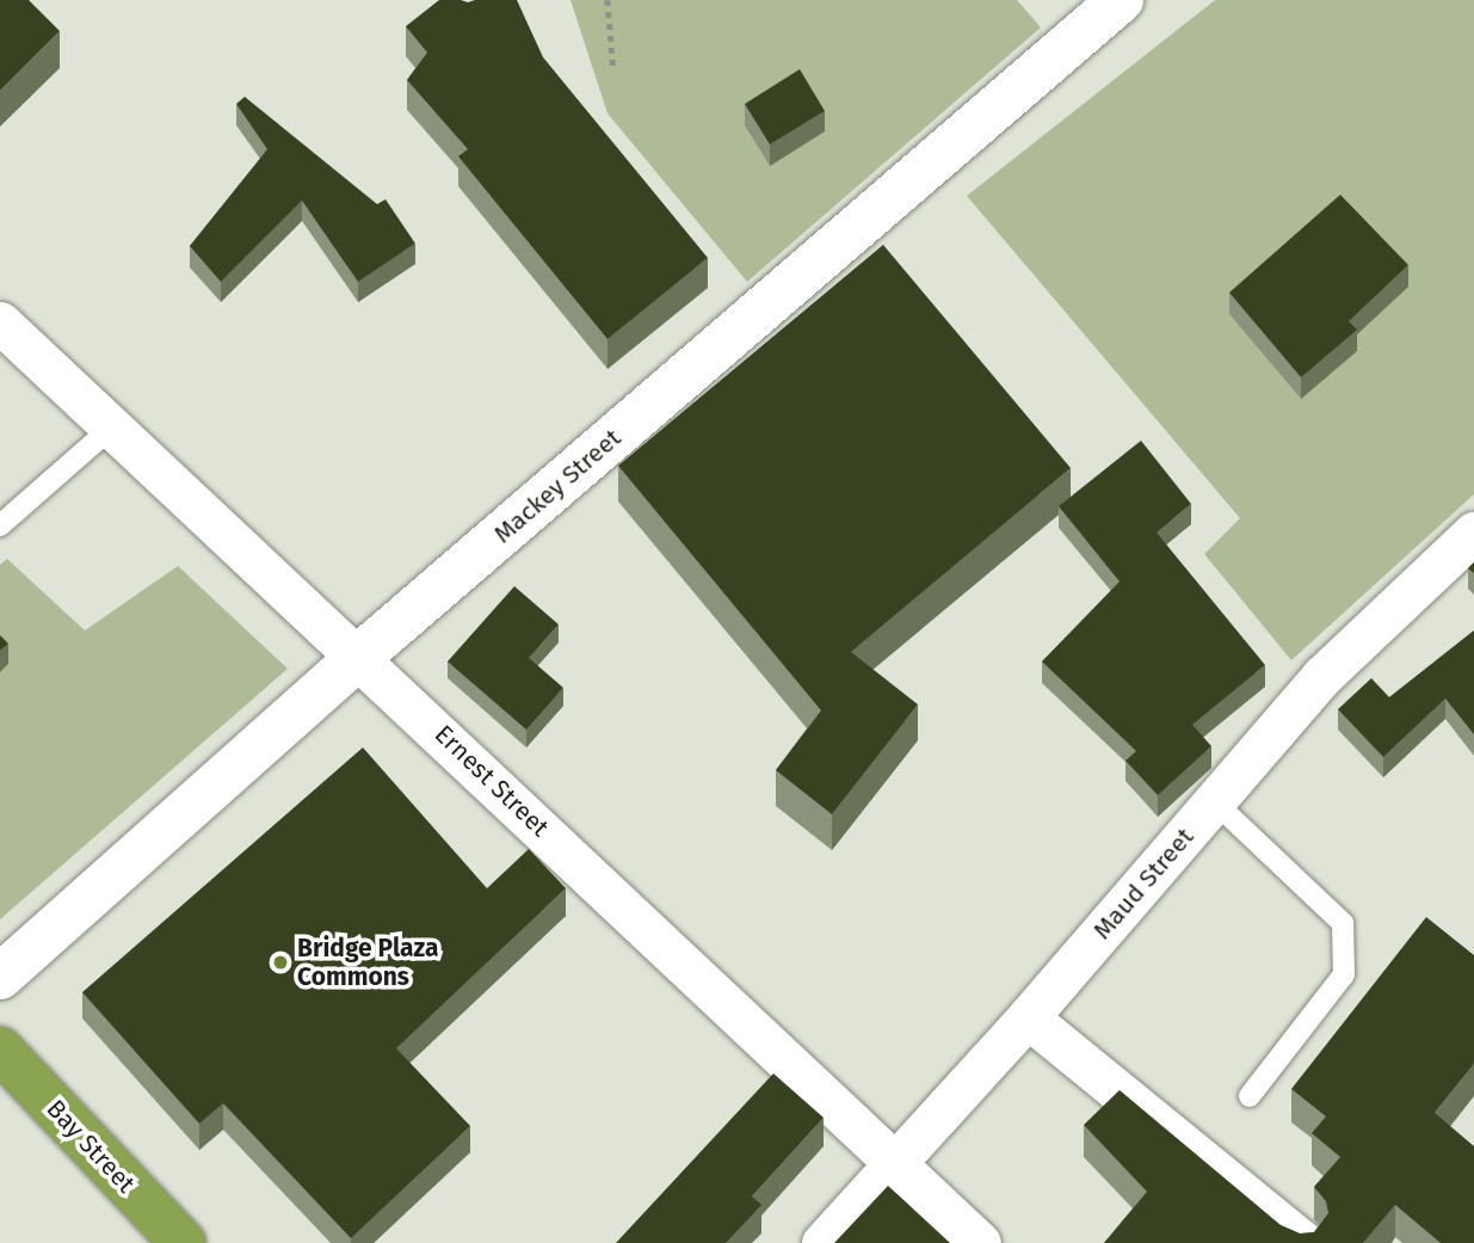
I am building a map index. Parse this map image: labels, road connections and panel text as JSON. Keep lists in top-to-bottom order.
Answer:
{
  "streets": {
    "highway": ["Bay Street"],
    "main road": ["Mackey Street"],
    "street": ["Ernest Street", "Maud Street"]
  },
  "crossings": [
    ["Mackey Street", "Ernest Street"],
    ["Ernest Street", "Maud Street"]
  ],
  "places": ["Bridge Plaza Commons"]
}
